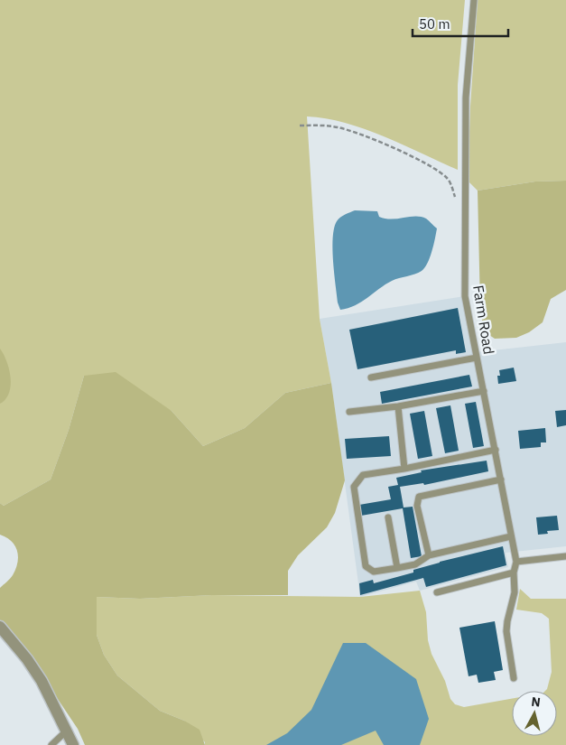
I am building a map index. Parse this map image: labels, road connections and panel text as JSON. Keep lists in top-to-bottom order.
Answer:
{
  "streets": {
    "lane": ["Farm Road"]
  },
  "scale_bar": "50 m",
  "north": "top"
}
